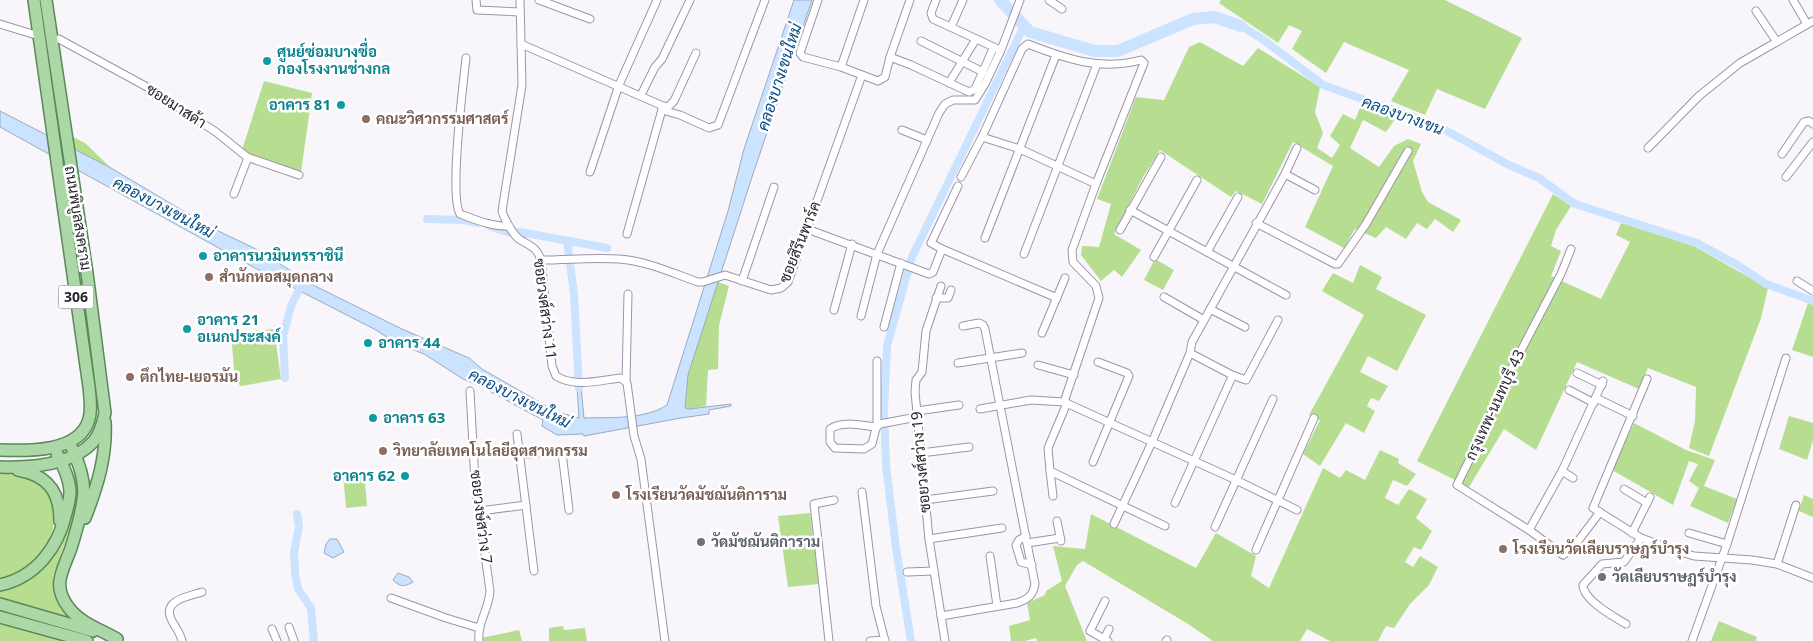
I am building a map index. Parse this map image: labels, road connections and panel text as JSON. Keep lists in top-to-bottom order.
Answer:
{
  "streets": {
    "main road": ["ถนนพิบูลสงคราม", "306"],
    "street": [
      "ซอยมาสด้า",
      "ซอยสิรีนพาร์ค",
      "ซอยวงศ์สว่าง 11",
      "กรุงเทพ-นนทบุรี 43",
      "ซอยวงศ์สว่าง 19",
      "ซอยวงษ์สว่าง 7"
    ]
  },
  "crossings": [
    ["ซอยมาสด้า", "ถนนพิบูลสงคราม"],
    ["ซอยสิรีนพาร์ค", "ซอยวงศ์สว่าง 11"]
  ],
  "water": ["คลองบางเขนใหม่", "คลองบางเขน"],
  "places": [
    "ศูนย์ซ่อมบางซื่อ กองโรงงานช่างกล",
    "อาคาร 81",
    "คณะวิศวกรรมศาสตร์",
    "อาคารนวมินทรราชินี",
    "สำนักหอสมุดกลาง",
    "อาคาร 21 อเนกประสงค์",
    "อาคาร 44",
    "ตึกไทย-เยอรมัน",
    "อาคาร 63",
    "วิทยาลัยเทคโนโลยีอุตสาหกรรม",
    "อาคาร 62",
    "โรงเรียนวัดมัชฌันติการาม",
    "วัดมัชฌันติการาม",
    "โรงเรียนวัดเลียบราษฏร์บำรุง",
    "วัดเลียบราษฏร์บำรุง"
  ]
}
